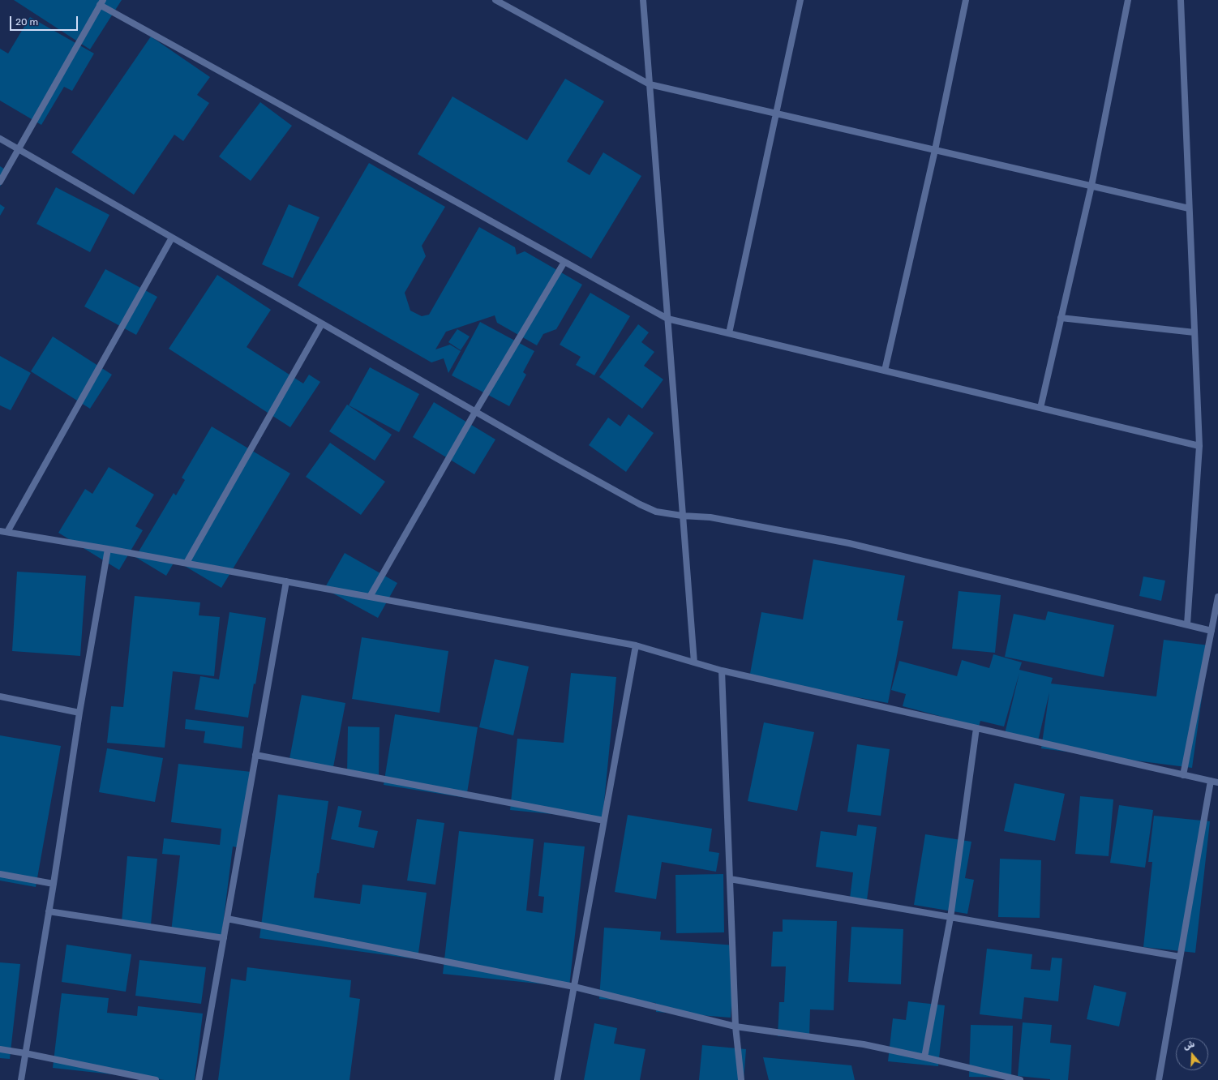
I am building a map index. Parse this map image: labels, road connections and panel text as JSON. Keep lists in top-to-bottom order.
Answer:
{
  "scale_bar": "20 m",
  "north": "top"
}
